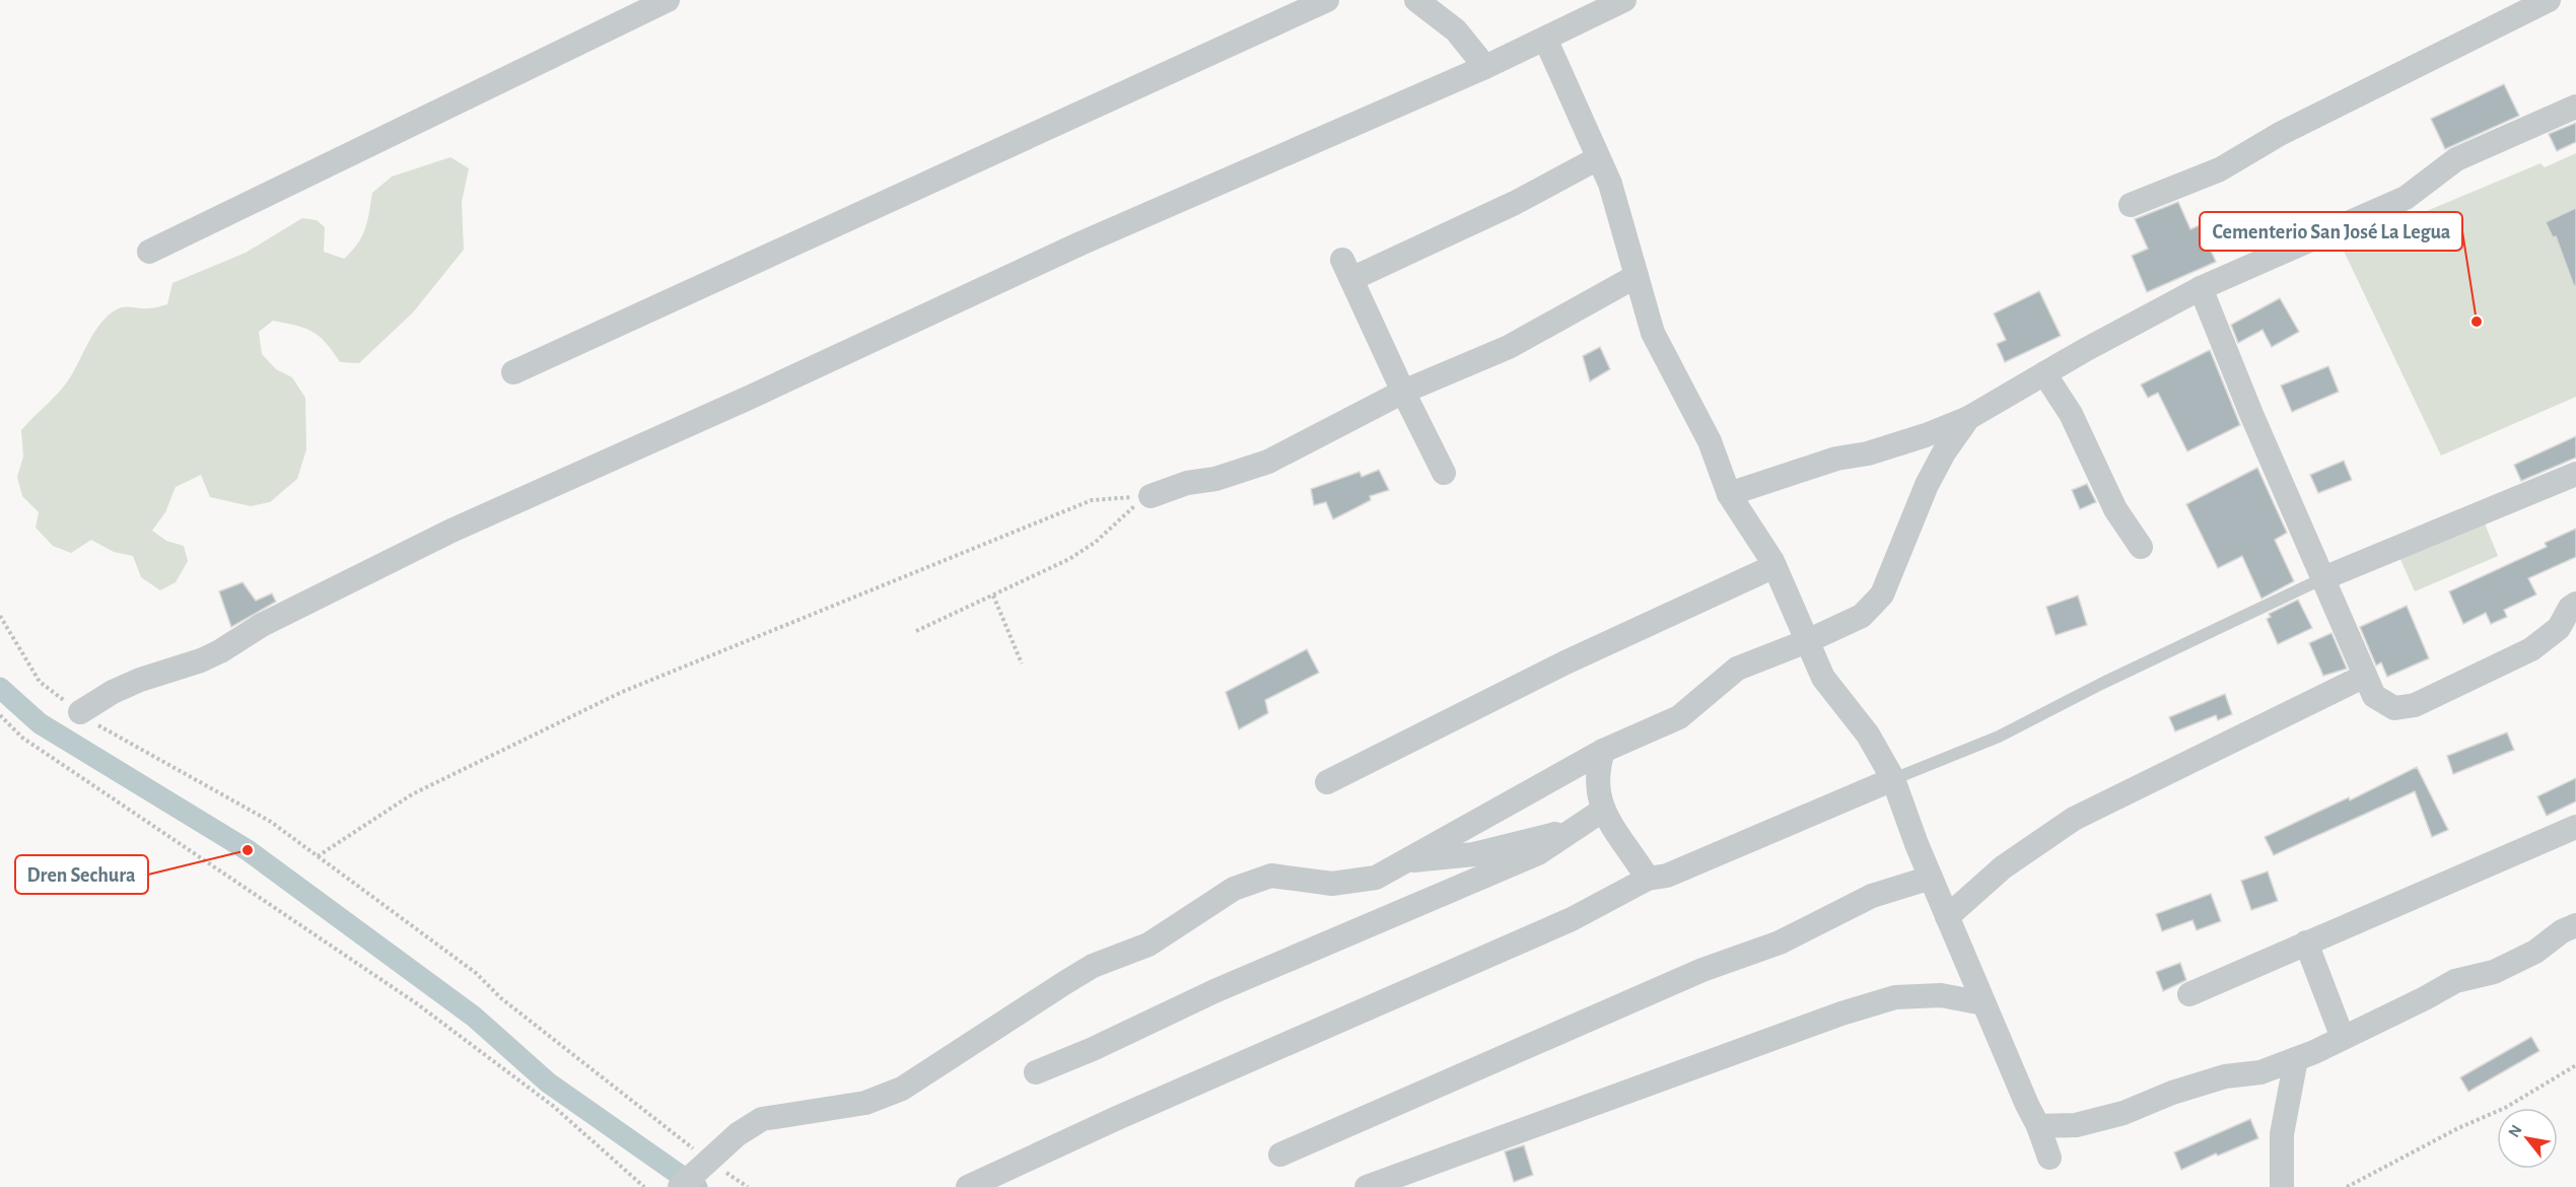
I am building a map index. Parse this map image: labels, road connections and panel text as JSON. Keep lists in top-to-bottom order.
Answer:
{
  "places": ["Cementerio San José La Legua", "Dren Sechura"],
  "north": "top left"
}
